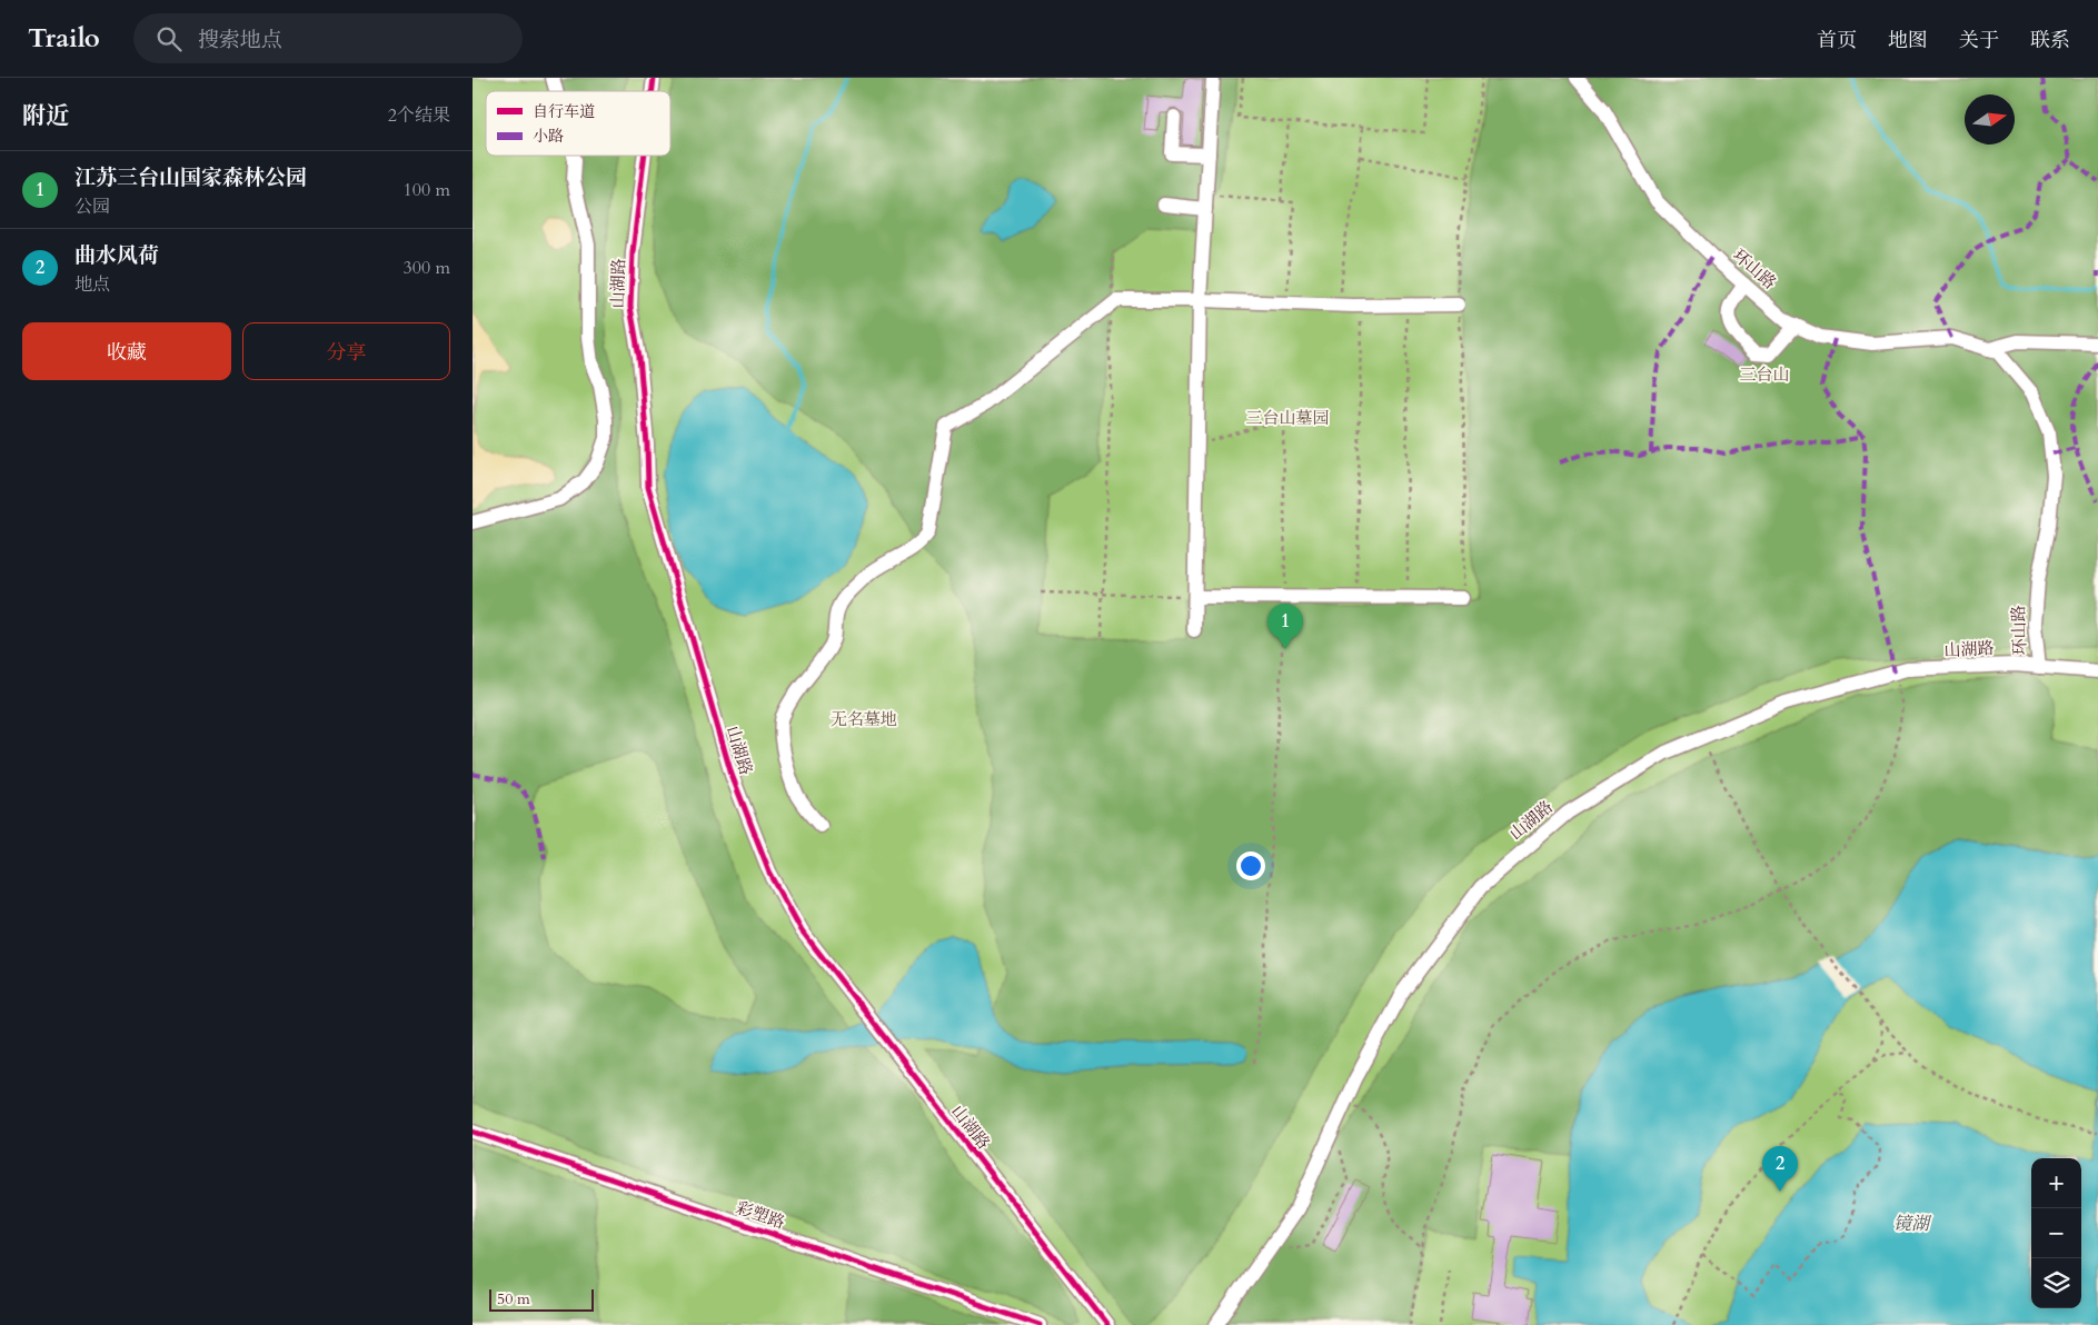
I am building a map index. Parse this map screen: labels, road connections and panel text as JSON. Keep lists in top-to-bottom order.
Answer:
{
  "streets": {
    "street": ["环山路", "山湖路", "彩塑路"]
  },
  "crossings": [
    ["环山路", "山湖路"]
  ],
  "water": ["镜湖"],
  "parks": ["三台山", "三台山墓园", "无名墓地"],
  "legend": ["自行车道", "小路"],
  "scale_bar": "50 m",
  "north": "right",
  "page": {
    "header": "Trailo",
    "search": "搜索地点",
    "nav": [
      "首页",
      "地图",
      "关于",
      "联系"
    ],
    "heading": ["附近", "2个结果"],
    "list": [
      {
        "mark": "1",
        "name": "江苏三台山国家森林公园",
        "note": "公园",
        "value": "100 m"
      },
      {
        "mark": "2",
        "name": "曲水风荷",
        "note": "地点",
        "value": "300 m"
      }
    ],
    "buttons": ["收藏", "分享"],
    "pins": ["1", "2"],
    "map_buttons": ["+", "−"],
    "scale": "50 m"
  }
}
